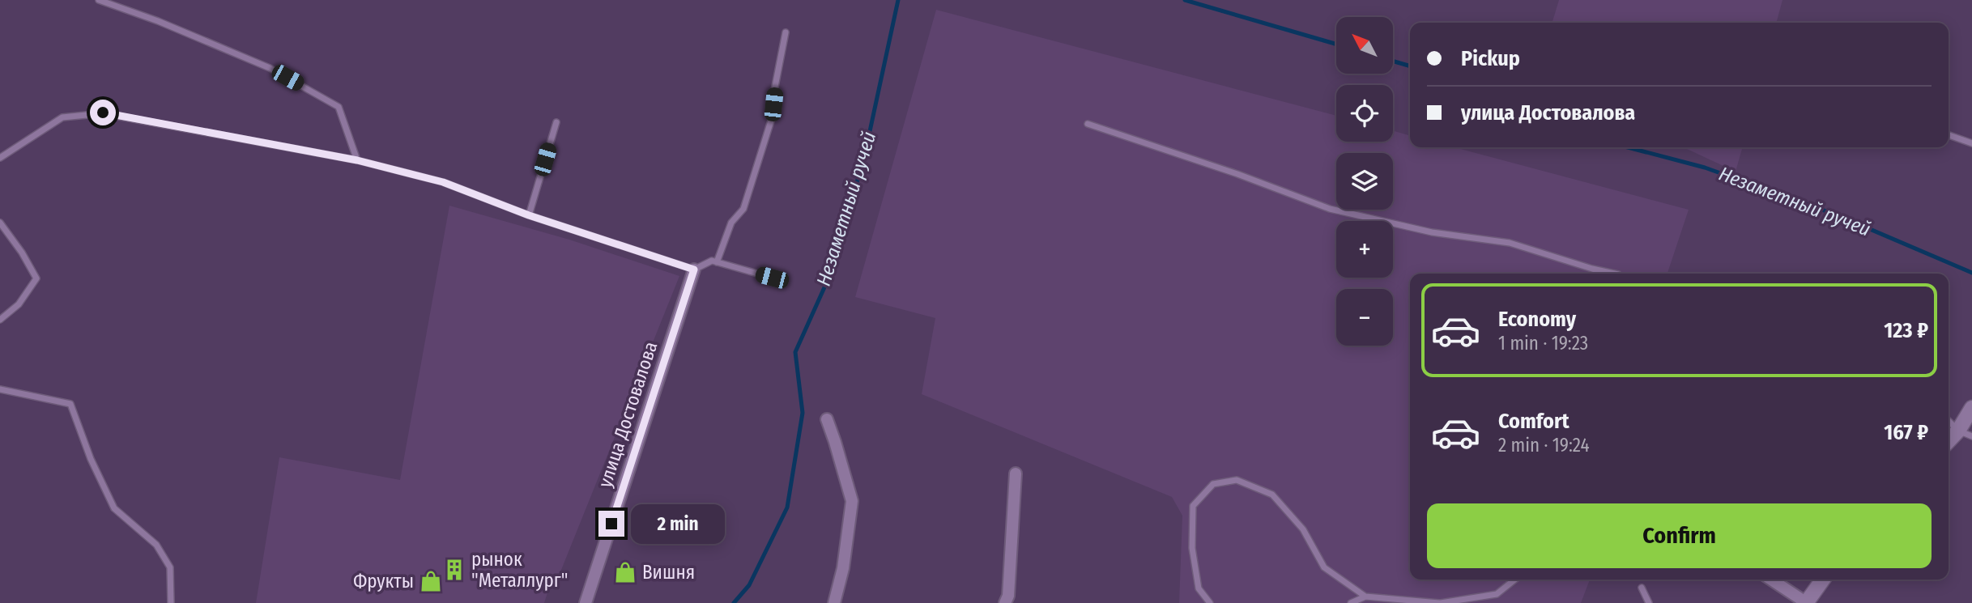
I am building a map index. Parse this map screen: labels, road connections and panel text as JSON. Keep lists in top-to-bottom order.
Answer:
{
  "streets": {
    "street": ["улица Достовалова"]
  },
  "water": ["Незаметный ручей"],
  "places": {
    "building": ["рынок \"Металлург\""],
    "shop": ["Вишня", "Фрукты"]
  },
  "north": "top left",
  "page": {
    "map_buttons": ["+", "−"],
    "banner": ["Pickup", "улица Достовалова"],
    "list": [
      {
        "name": "Economy",
        "note": "1 min · 19:23",
        "value": "123 ₽"
      },
      {
        "name": "Comfort",
        "note": "2 min · 19:24",
        "value": "167 ₽"
      }
    ],
    "buttons": "Confirm",
    "bubble": "2 min"
  }
}
